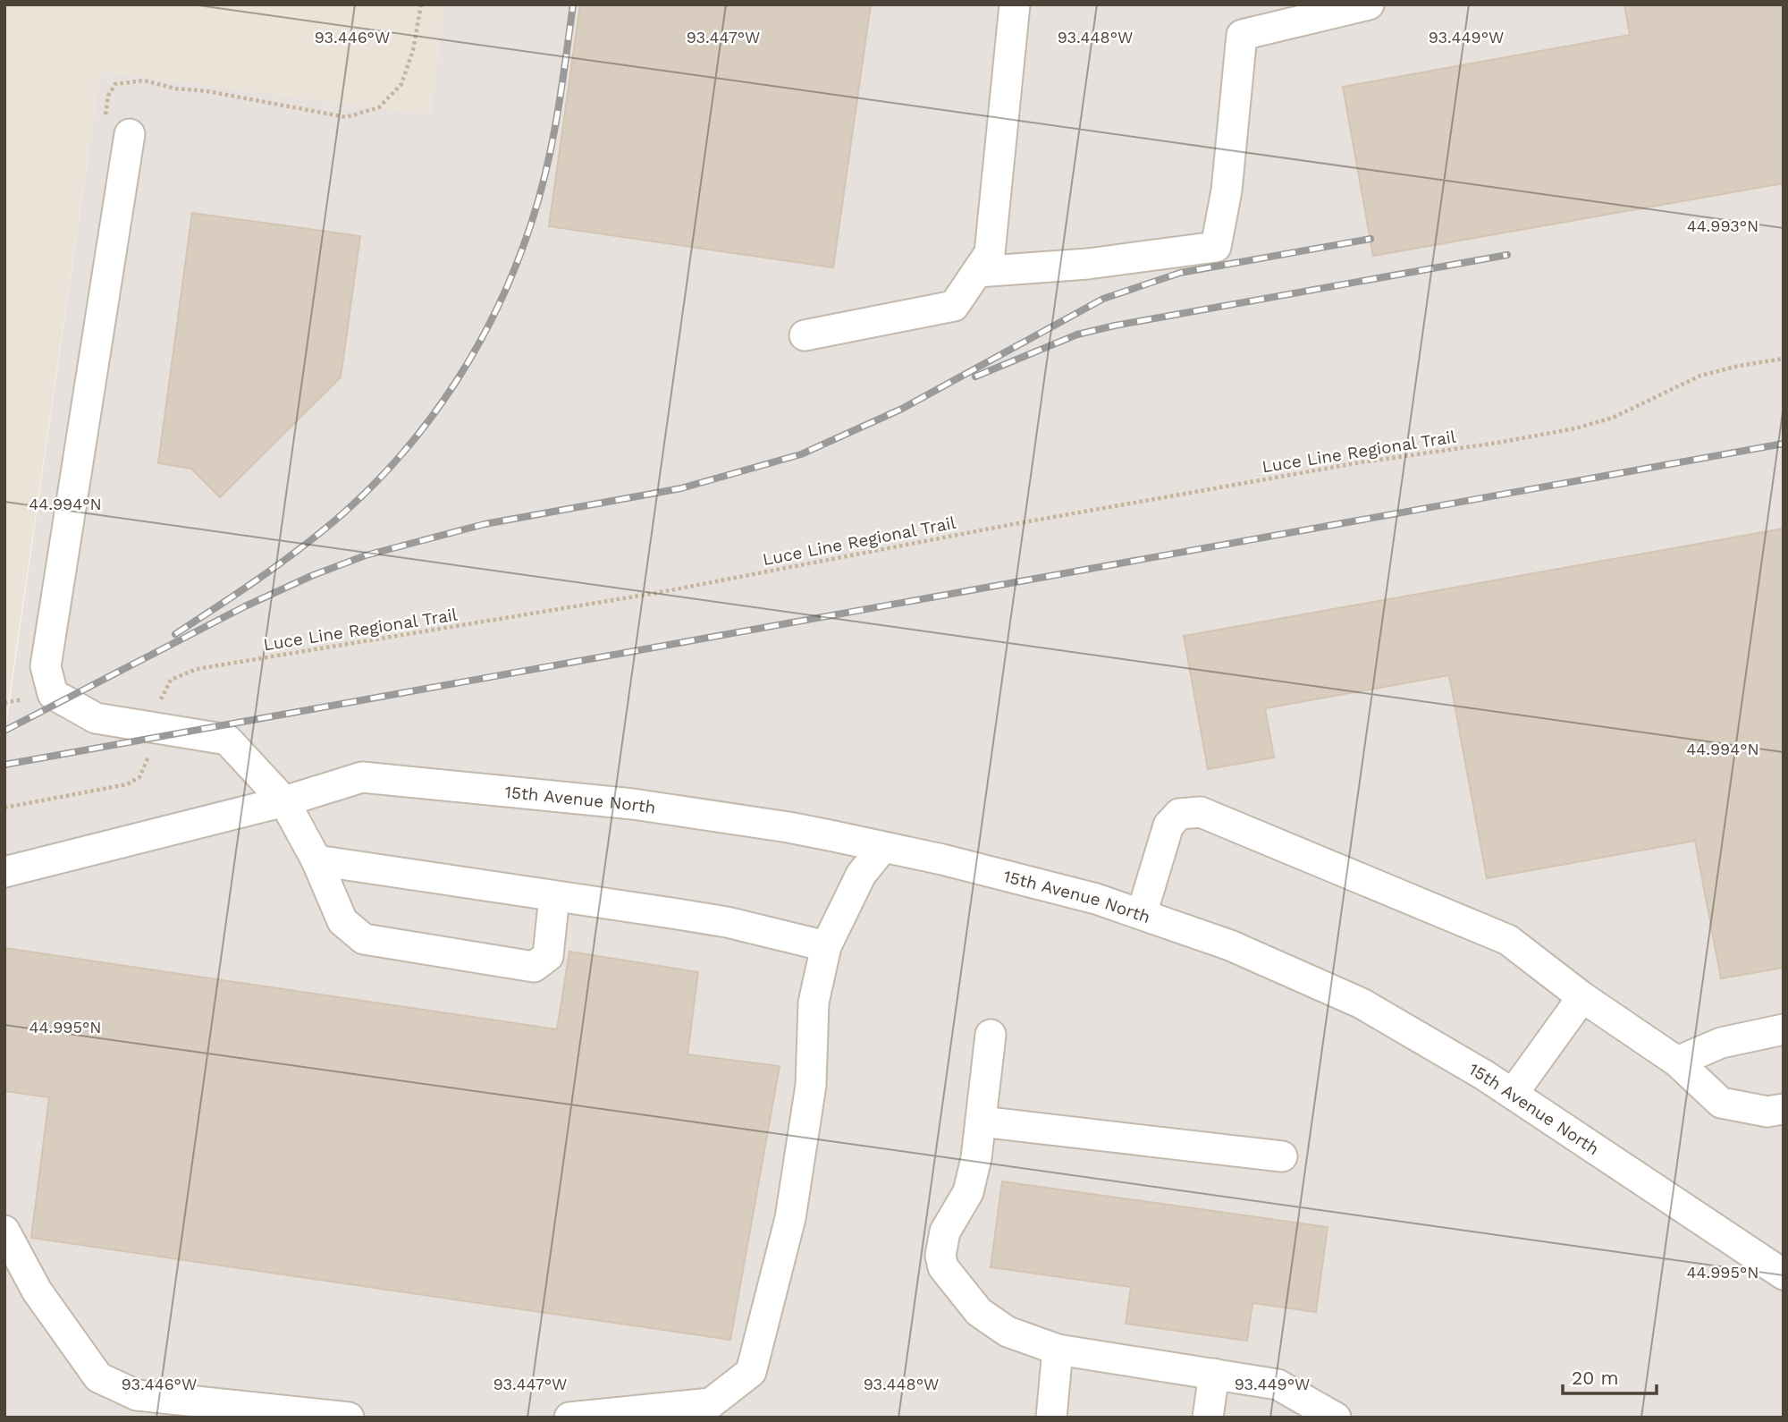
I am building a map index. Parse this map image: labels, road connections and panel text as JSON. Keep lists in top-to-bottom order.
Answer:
{
  "streets": {
    "street": ["15th Avenue North"],
    "path": ["Luce Line Regional Trail"]
  },
  "scale_bar": "20 m",
  "coordinates": [
    "93.446°W",
    "93.447°W",
    "93.448°W",
    "93.449°W",
    "44.993°N",
    "44.994°N",
    "44.995°N"
  ]
}
